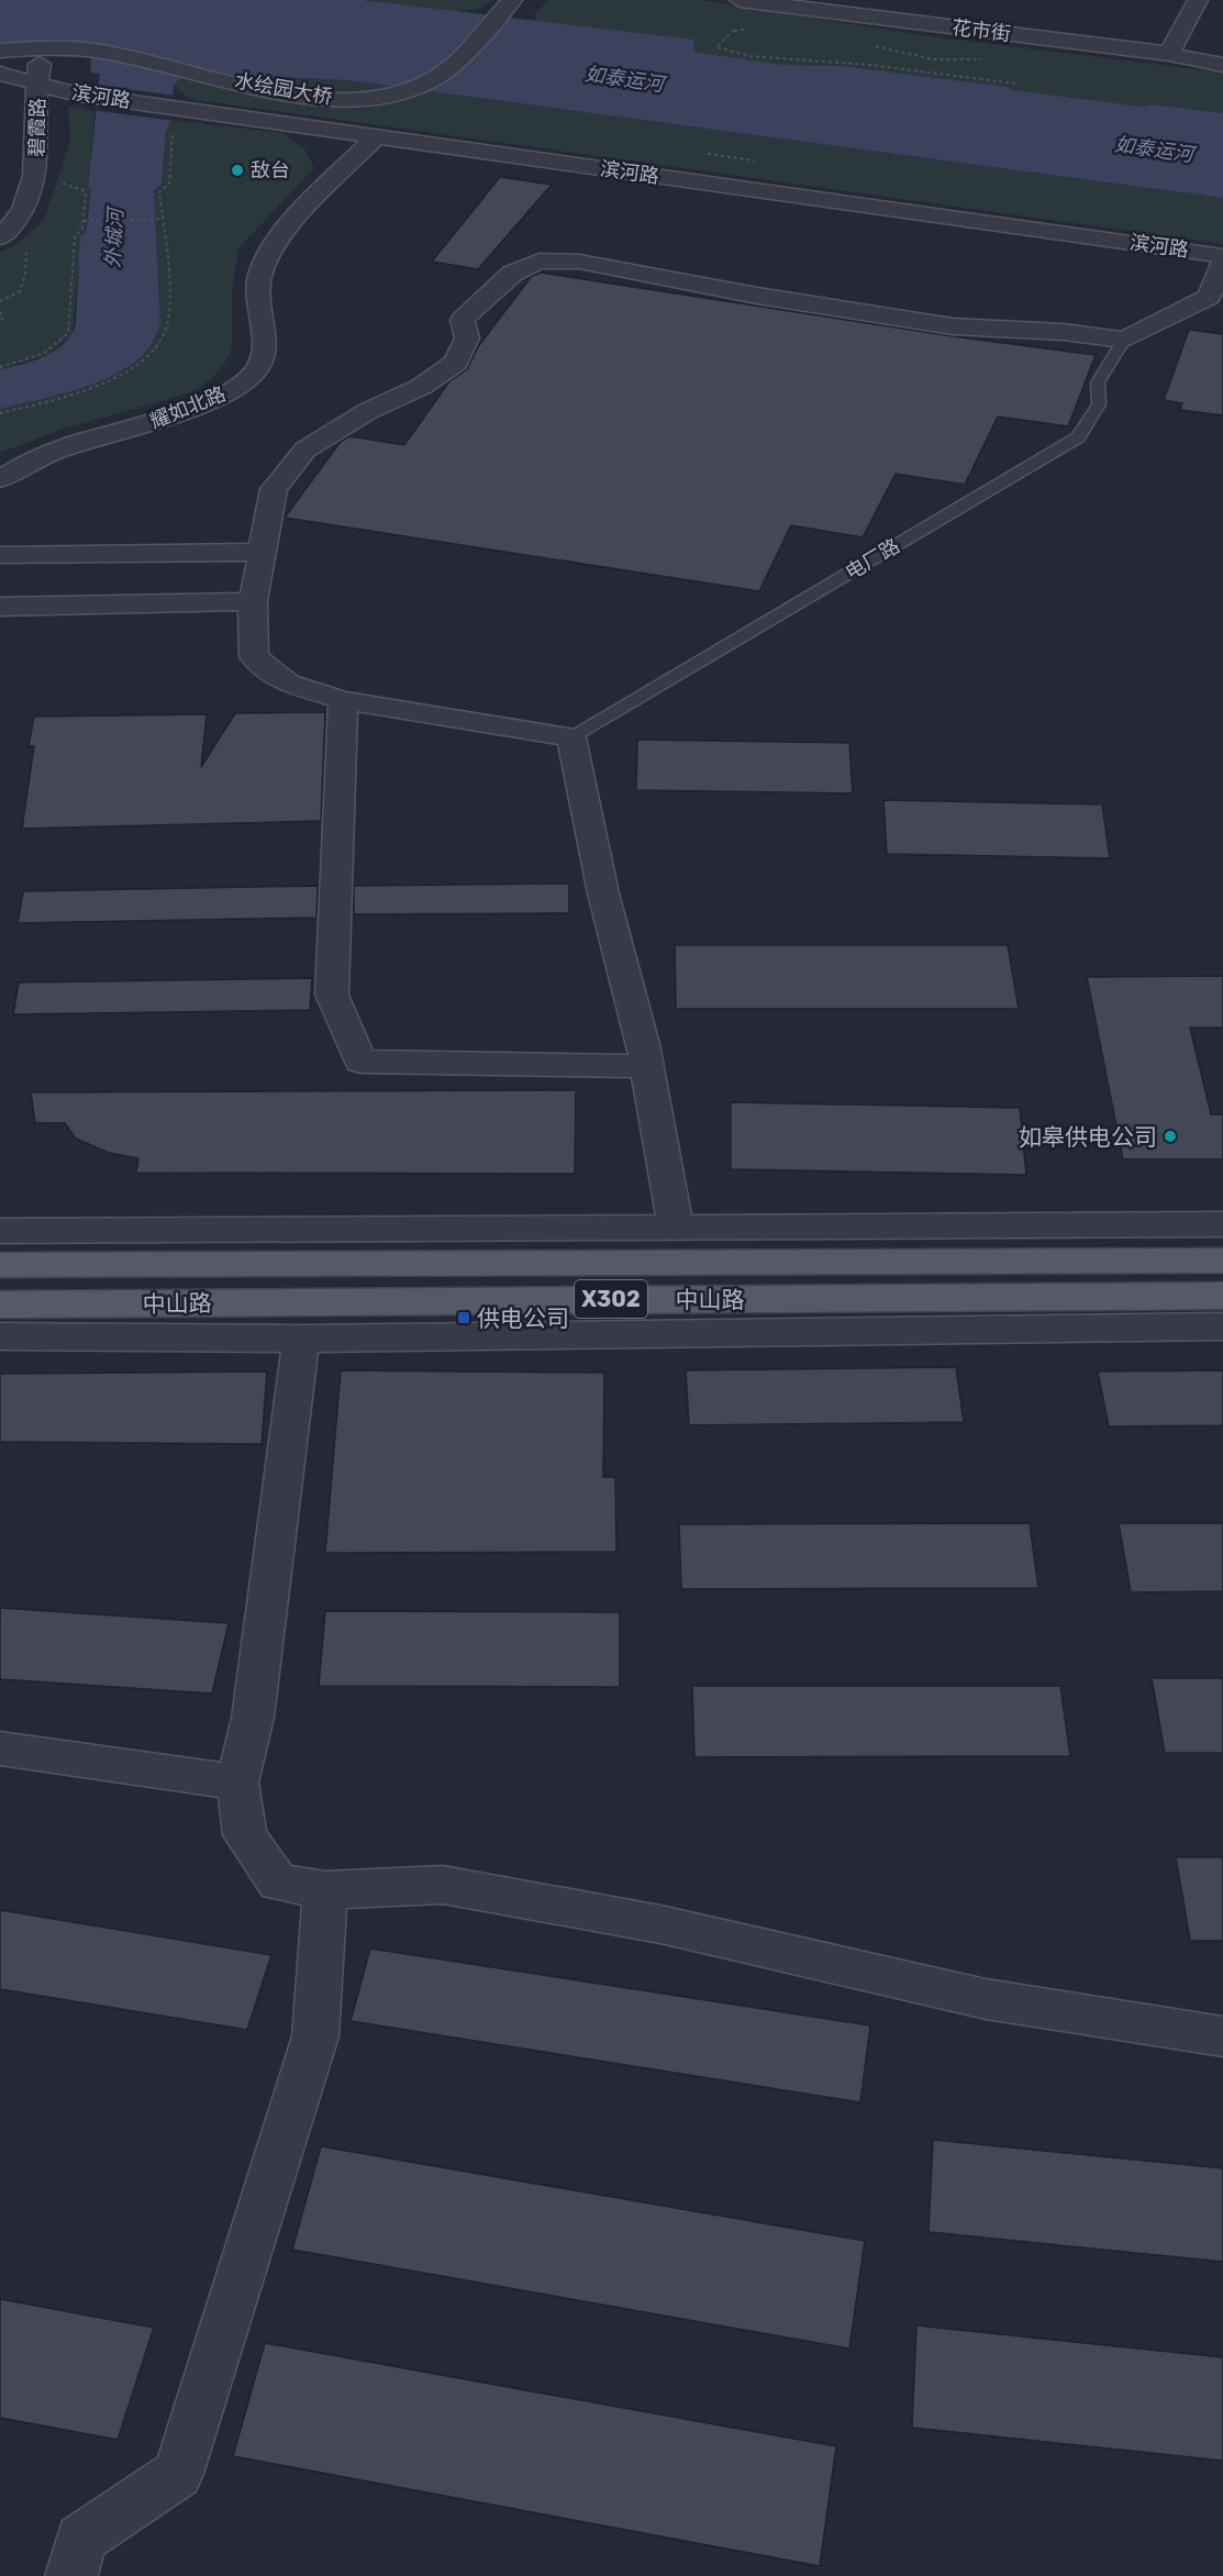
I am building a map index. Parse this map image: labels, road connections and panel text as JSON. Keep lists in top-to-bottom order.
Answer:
{
  "streets": {
    "main road": ["X302", "中山路"],
    "street": [
      "花市街",
      "水绘园大桥",
      "滨河路",
      "碧霞路",
      "耀如北路"
    ],
    "lane": ["电厂路"]
  },
  "crossings": [
    ["滨河路", "碧霞路"],
    ["滨河路", "耀如北路"]
  ],
  "water": ["如泰运河", "外城河"],
  "places": {
    "other": ["敌台", "如皋供电公司"],
    "transit": ["供电公司"]
  }
}
